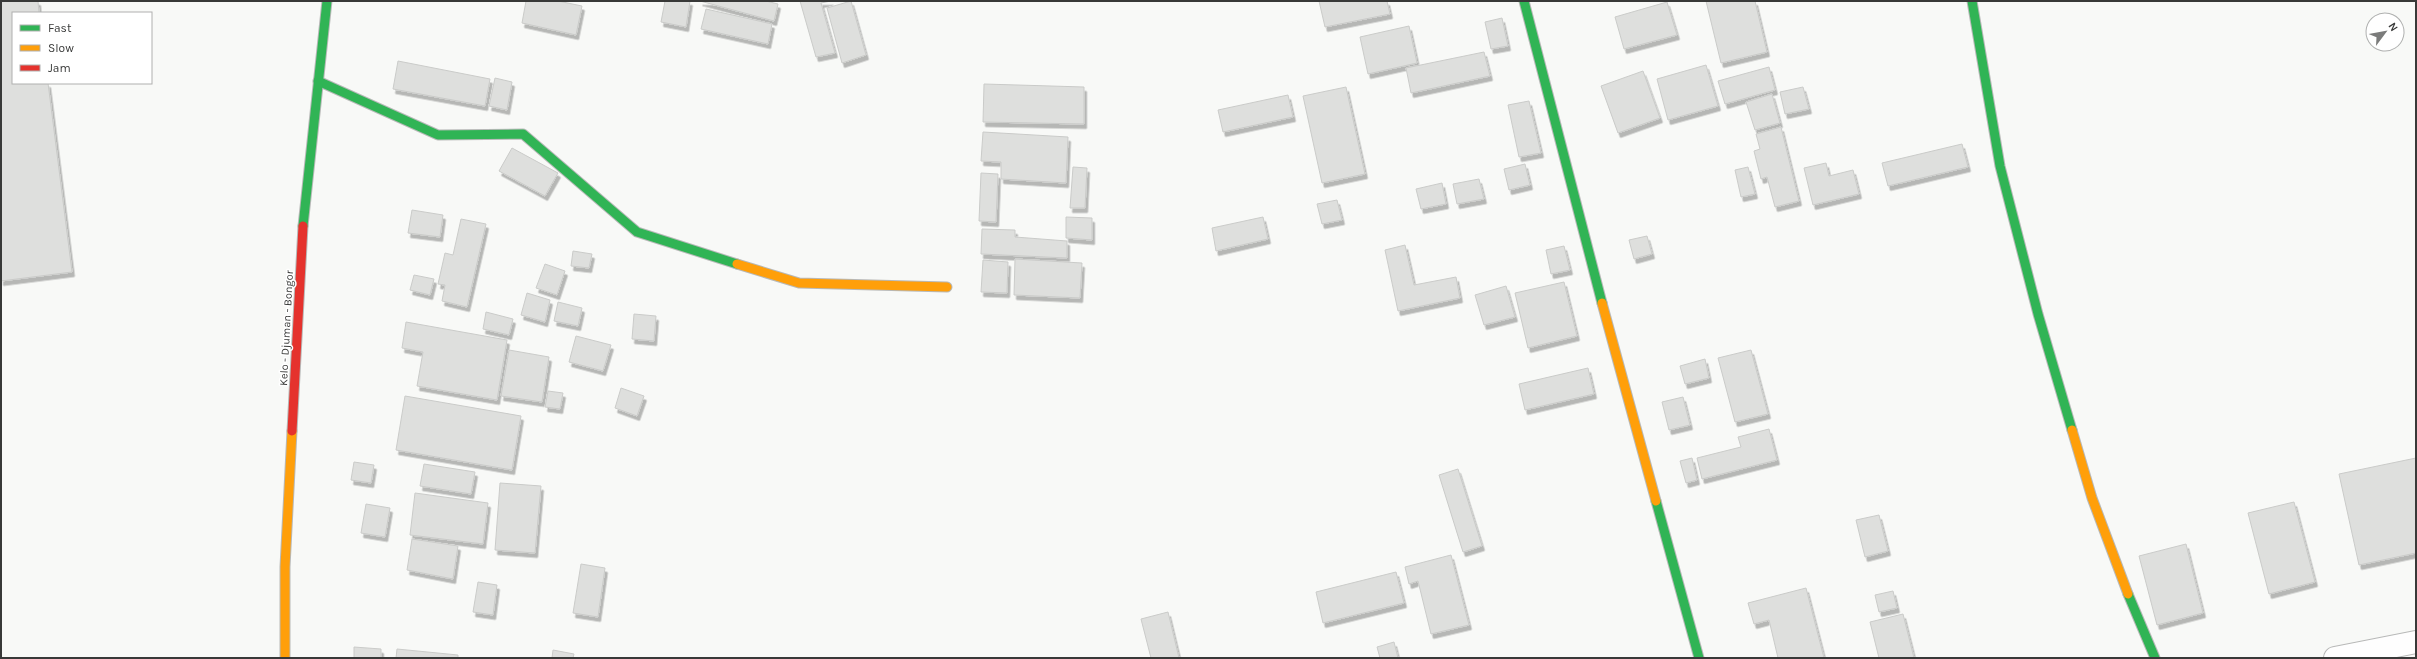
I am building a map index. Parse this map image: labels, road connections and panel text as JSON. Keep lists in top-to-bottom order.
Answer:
{
  "streets": {
    "main road": ["Kelo - Djuman - Bongor"]
  },
  "legend": ["Fast", "Slow", "Jam"],
  "north": "top right"
}
